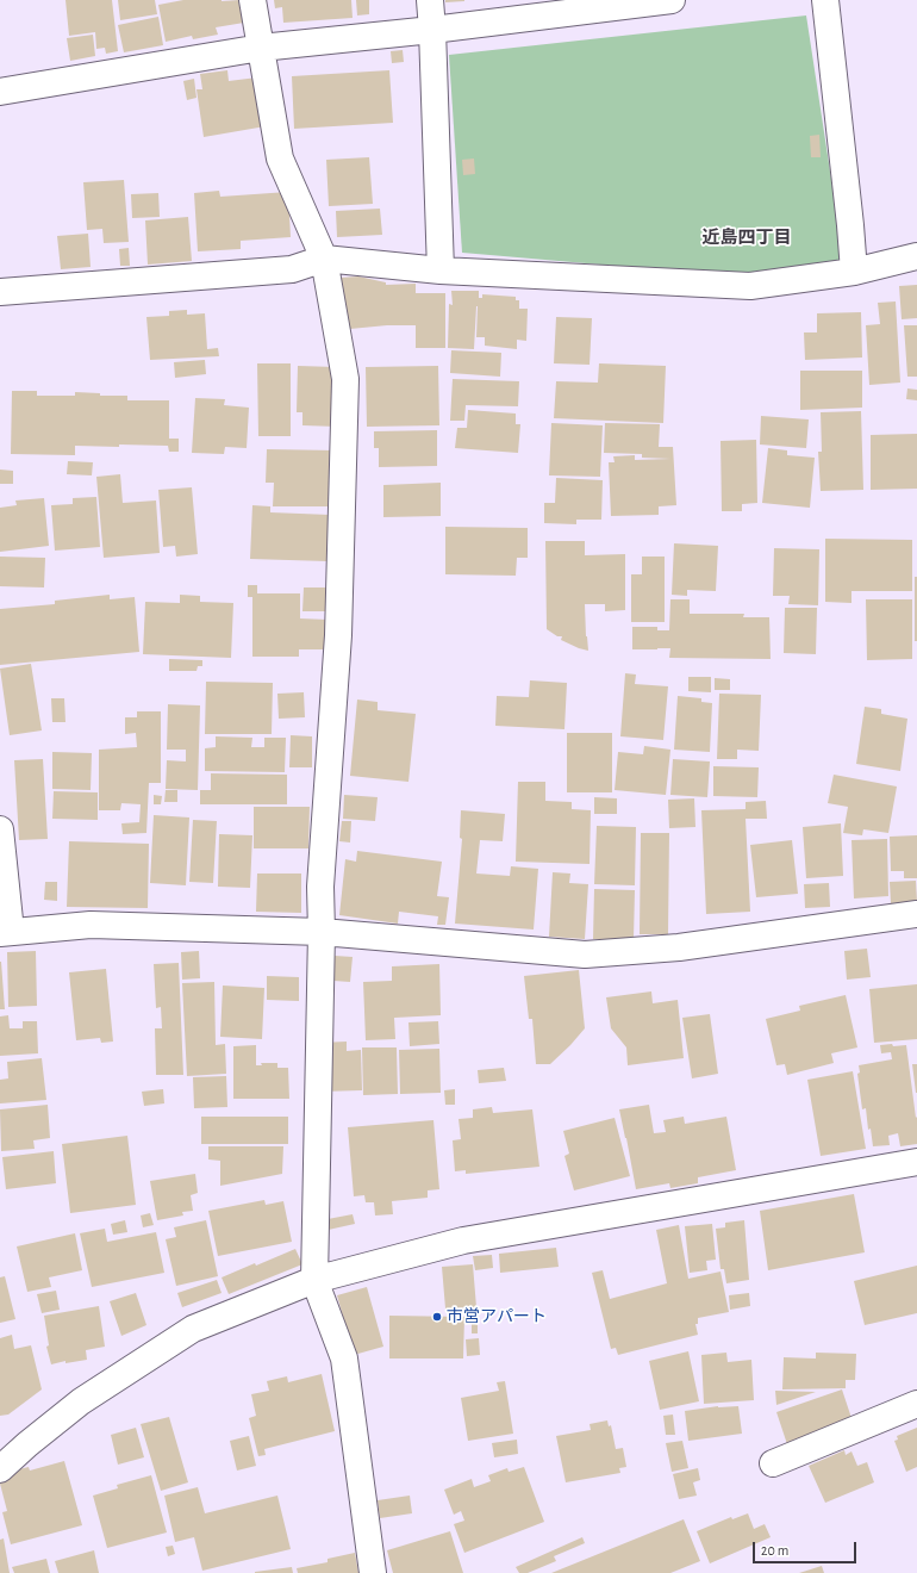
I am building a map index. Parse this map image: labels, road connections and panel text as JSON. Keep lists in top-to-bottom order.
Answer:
{
  "districts": ["近島四丁目"],
  "places": ["市営アパート"],
  "scale_bar": "20 m"
}
